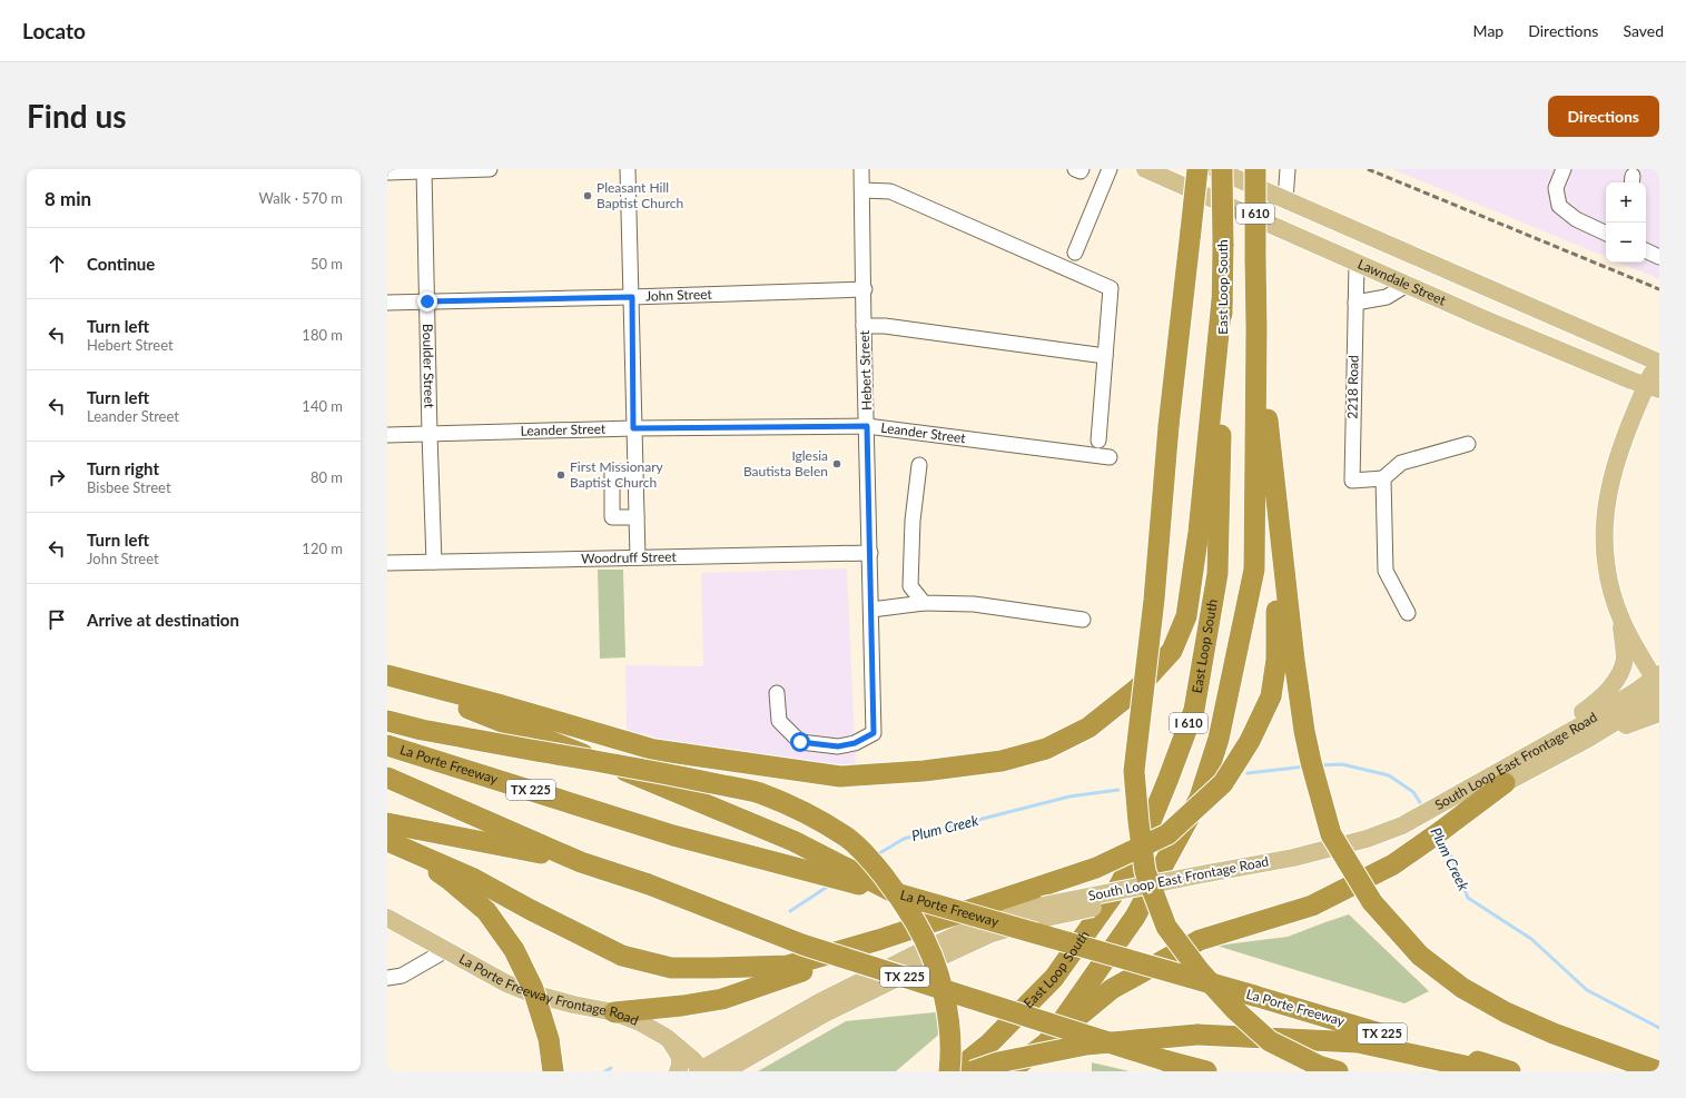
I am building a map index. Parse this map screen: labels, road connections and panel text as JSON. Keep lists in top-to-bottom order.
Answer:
{
  "streets": {
    "highway": [
      "I 610",
      "East Loop South",
      "La Porte Freeway",
      "TX 225"
    ],
    "main road": ["Lawndale Street", "South Loop East Frontage Road", "La Porte Freeway Frontage Road"],
    "street": [
      "John Street",
      "Boulder Street",
      "Hebert Street",
      "2218 Road",
      "Leander Street",
      "Woodruff Street"
    ]
  },
  "crossings": [
    ["Lawndale Street", "2218 Road"],
    ["John Street", "Boulder Street"],
    ["John Street", "Hebert Street"],
    ["Boulder Street", "Leander Street"],
    ["Boulder Street", "Woodruff Street"],
    ["Hebert Street", "Leander Street"],
    ["Hebert Street", "Woodruff Street"],
    ["South Loop East Frontage Road", "La Porte Freeway Frontage Road"]
  ],
  "water": ["Plum Creek"],
  "places": ["Pleasant Hill Baptist Church", "Iglesia Bautista Belen", "First Missionary Baptist Church"],
  "page": {
    "header": "Locato",
    "nav": ["Map", "Directions", "Saved"],
    "buttons": "Directions",
    "title": "Find us",
    "heading": ["8 min", "Walk · 570 m"],
    "map_buttons": ["+", "−"],
    "list": [
      ["Continue", "50 m"],
      ["Turn left", "Hebert Street", "180 m"],
      ["Turn left", "Leander Street", "140 m"],
      ["Turn right", "Bisbee Street", "80 m"],
      ["Turn left", "John Street", "120 m"],
      "Arrive at destination"
    ]
  }
}
